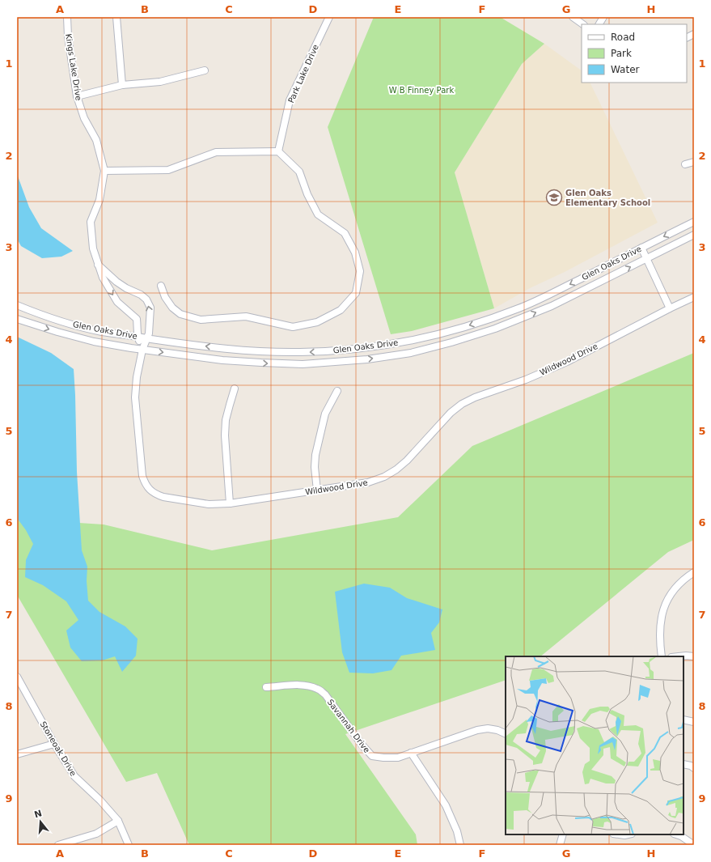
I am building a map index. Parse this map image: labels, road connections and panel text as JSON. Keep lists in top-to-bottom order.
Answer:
{
  "streets": {
    "street": [
      "Kings Lake Drive",
      "Park Lake Drive",
      "Glen Oaks Drive",
      "Wildwood Drive",
      "Savannah Drive",
      "Stoneoak Drive"
    ]
  },
  "crossings": [
    ["Kings Lake Drive", "Glen Oaks Drive"],
    ["Kings Lake Drive", "Wildwood Drive"],
    ["Glen Oaks Drive", "Wildwood Drive"]
  ],
  "parks": ["W B Finney Park"],
  "places": {
    "school or university": ["Glen Oaks Elementary School"]
  },
  "legend": ["Road", "Park", "Water"],
  "north": "top",
  "grid": {
    "columns": [
      "A",
      "B",
      "C",
      "D",
      "E",
      "F",
      "G",
      "H"
    ],
    "rows": [
      "1",
      "2",
      "3",
      "4",
      "5",
      "6",
      "7",
      "8",
      "9"
    ]
  }
}
